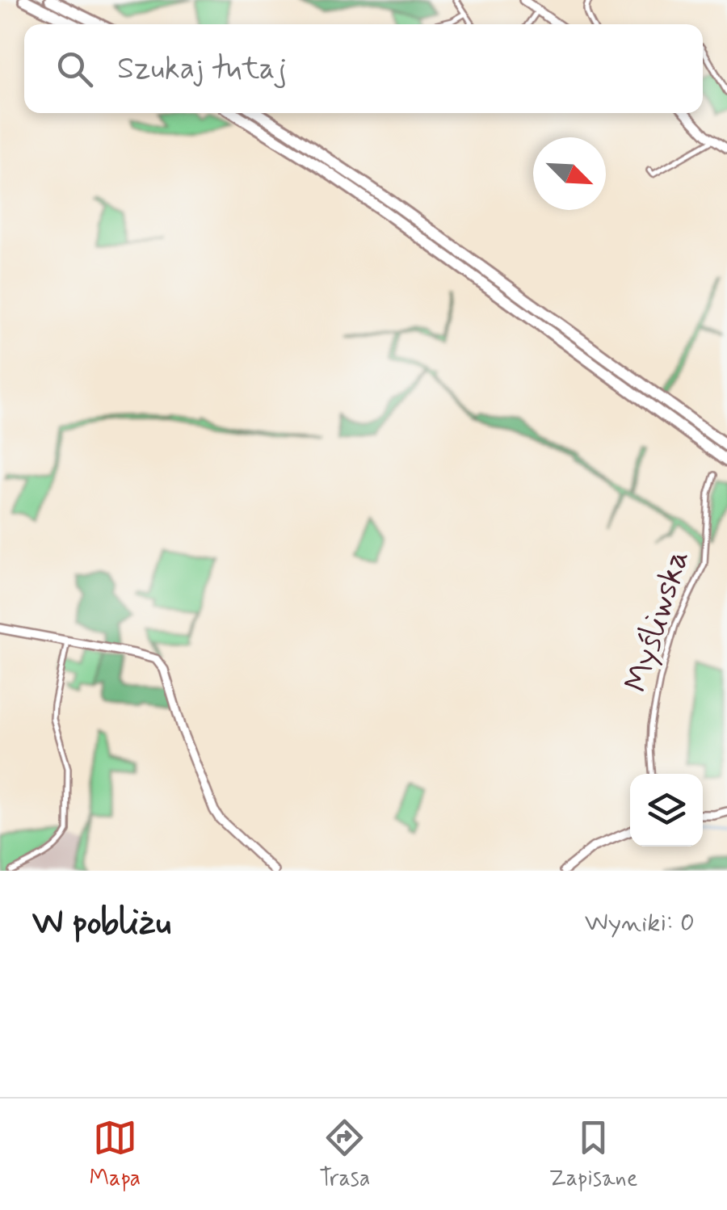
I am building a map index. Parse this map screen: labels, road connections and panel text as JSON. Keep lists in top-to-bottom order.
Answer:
{
  "streets": {
    "street": ["Myśliwska"]
  },
  "north": "bottom right",
  "page": {
    "search": "Szukaj tutaj",
    "heading": ["W pobliżu", "Wyniki: 0"],
    "nav": ["Mapa", "Trasa", "Zapisane"]
  }
}
